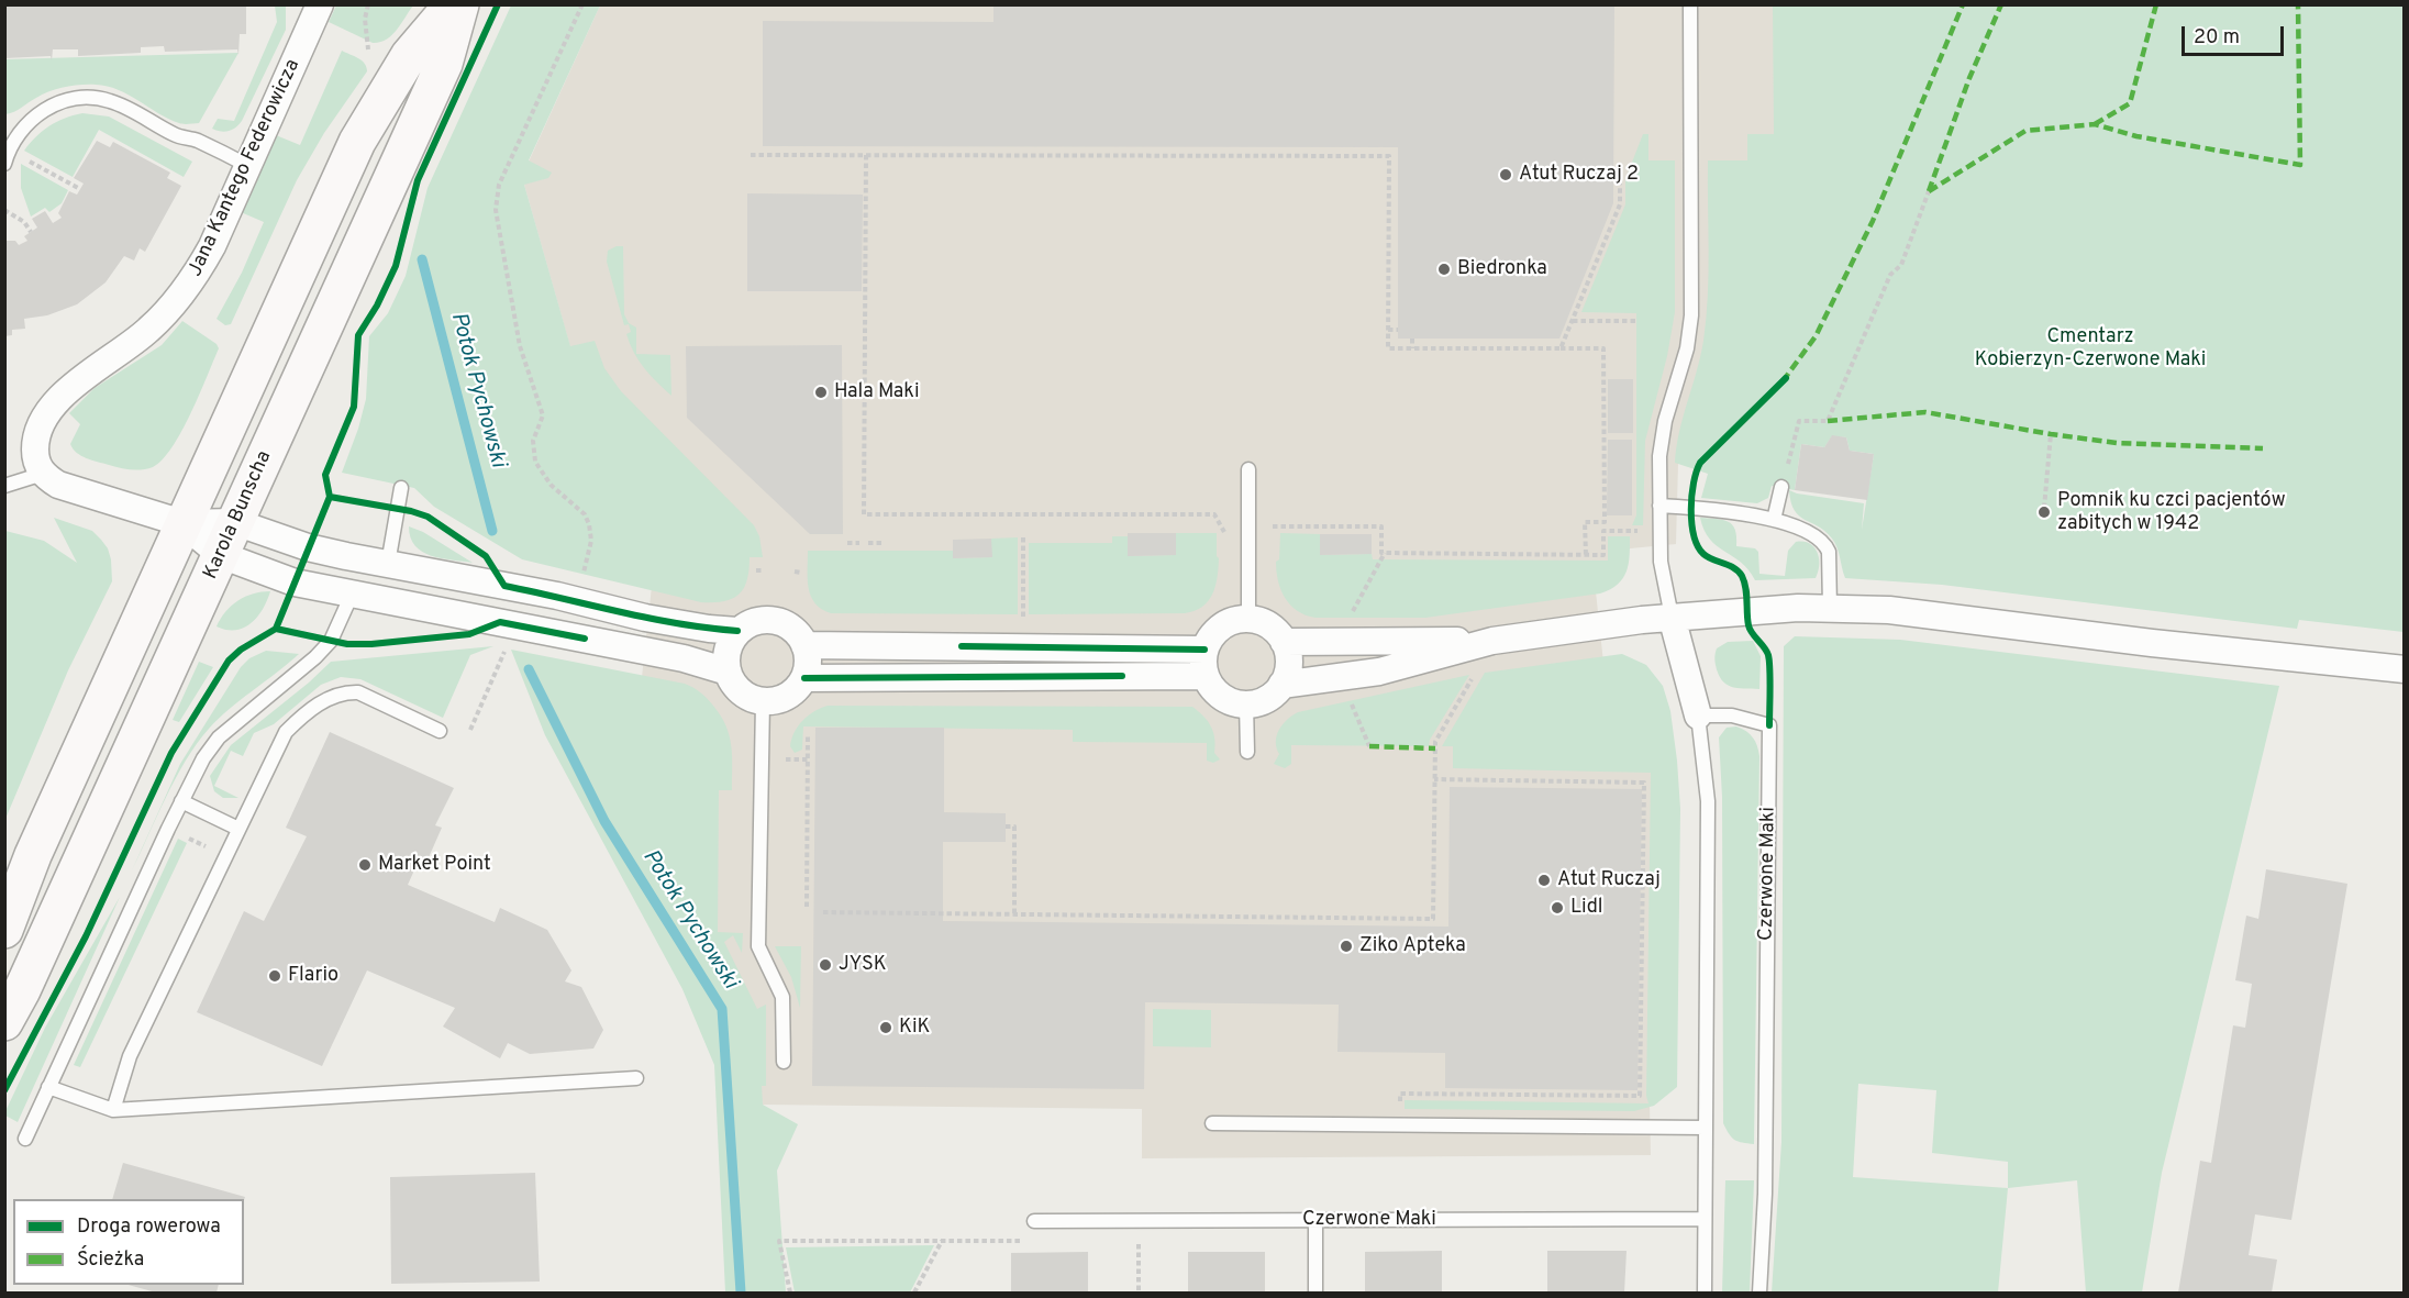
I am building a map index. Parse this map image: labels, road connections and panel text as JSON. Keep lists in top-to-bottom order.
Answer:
{
  "streets": {
    "main road": ["Karola Bunscha"],
    "street": ["Jana Kantego Federowicza"],
    "lane": ["Czerwone Maki"]
  },
  "water": ["Potok Pychowski"],
  "parks": ["Cmentarz Kobierzyn-Czerwone Maki"],
  "places": [
    "Atut Ruczaj 2",
    "Biedronka",
    "Hala Maki",
    "Pomnik ku czci pacjentów zabitych w 1942",
    "Market Point",
    "Atut Ruczaj",
    "Lidl",
    "Ziko Apteka",
    "JYSK",
    "Flario",
    "KiK"
  ],
  "legend": ["Droga rowerowa", "Ścieżka"],
  "scale_bar": "20 m"
}
